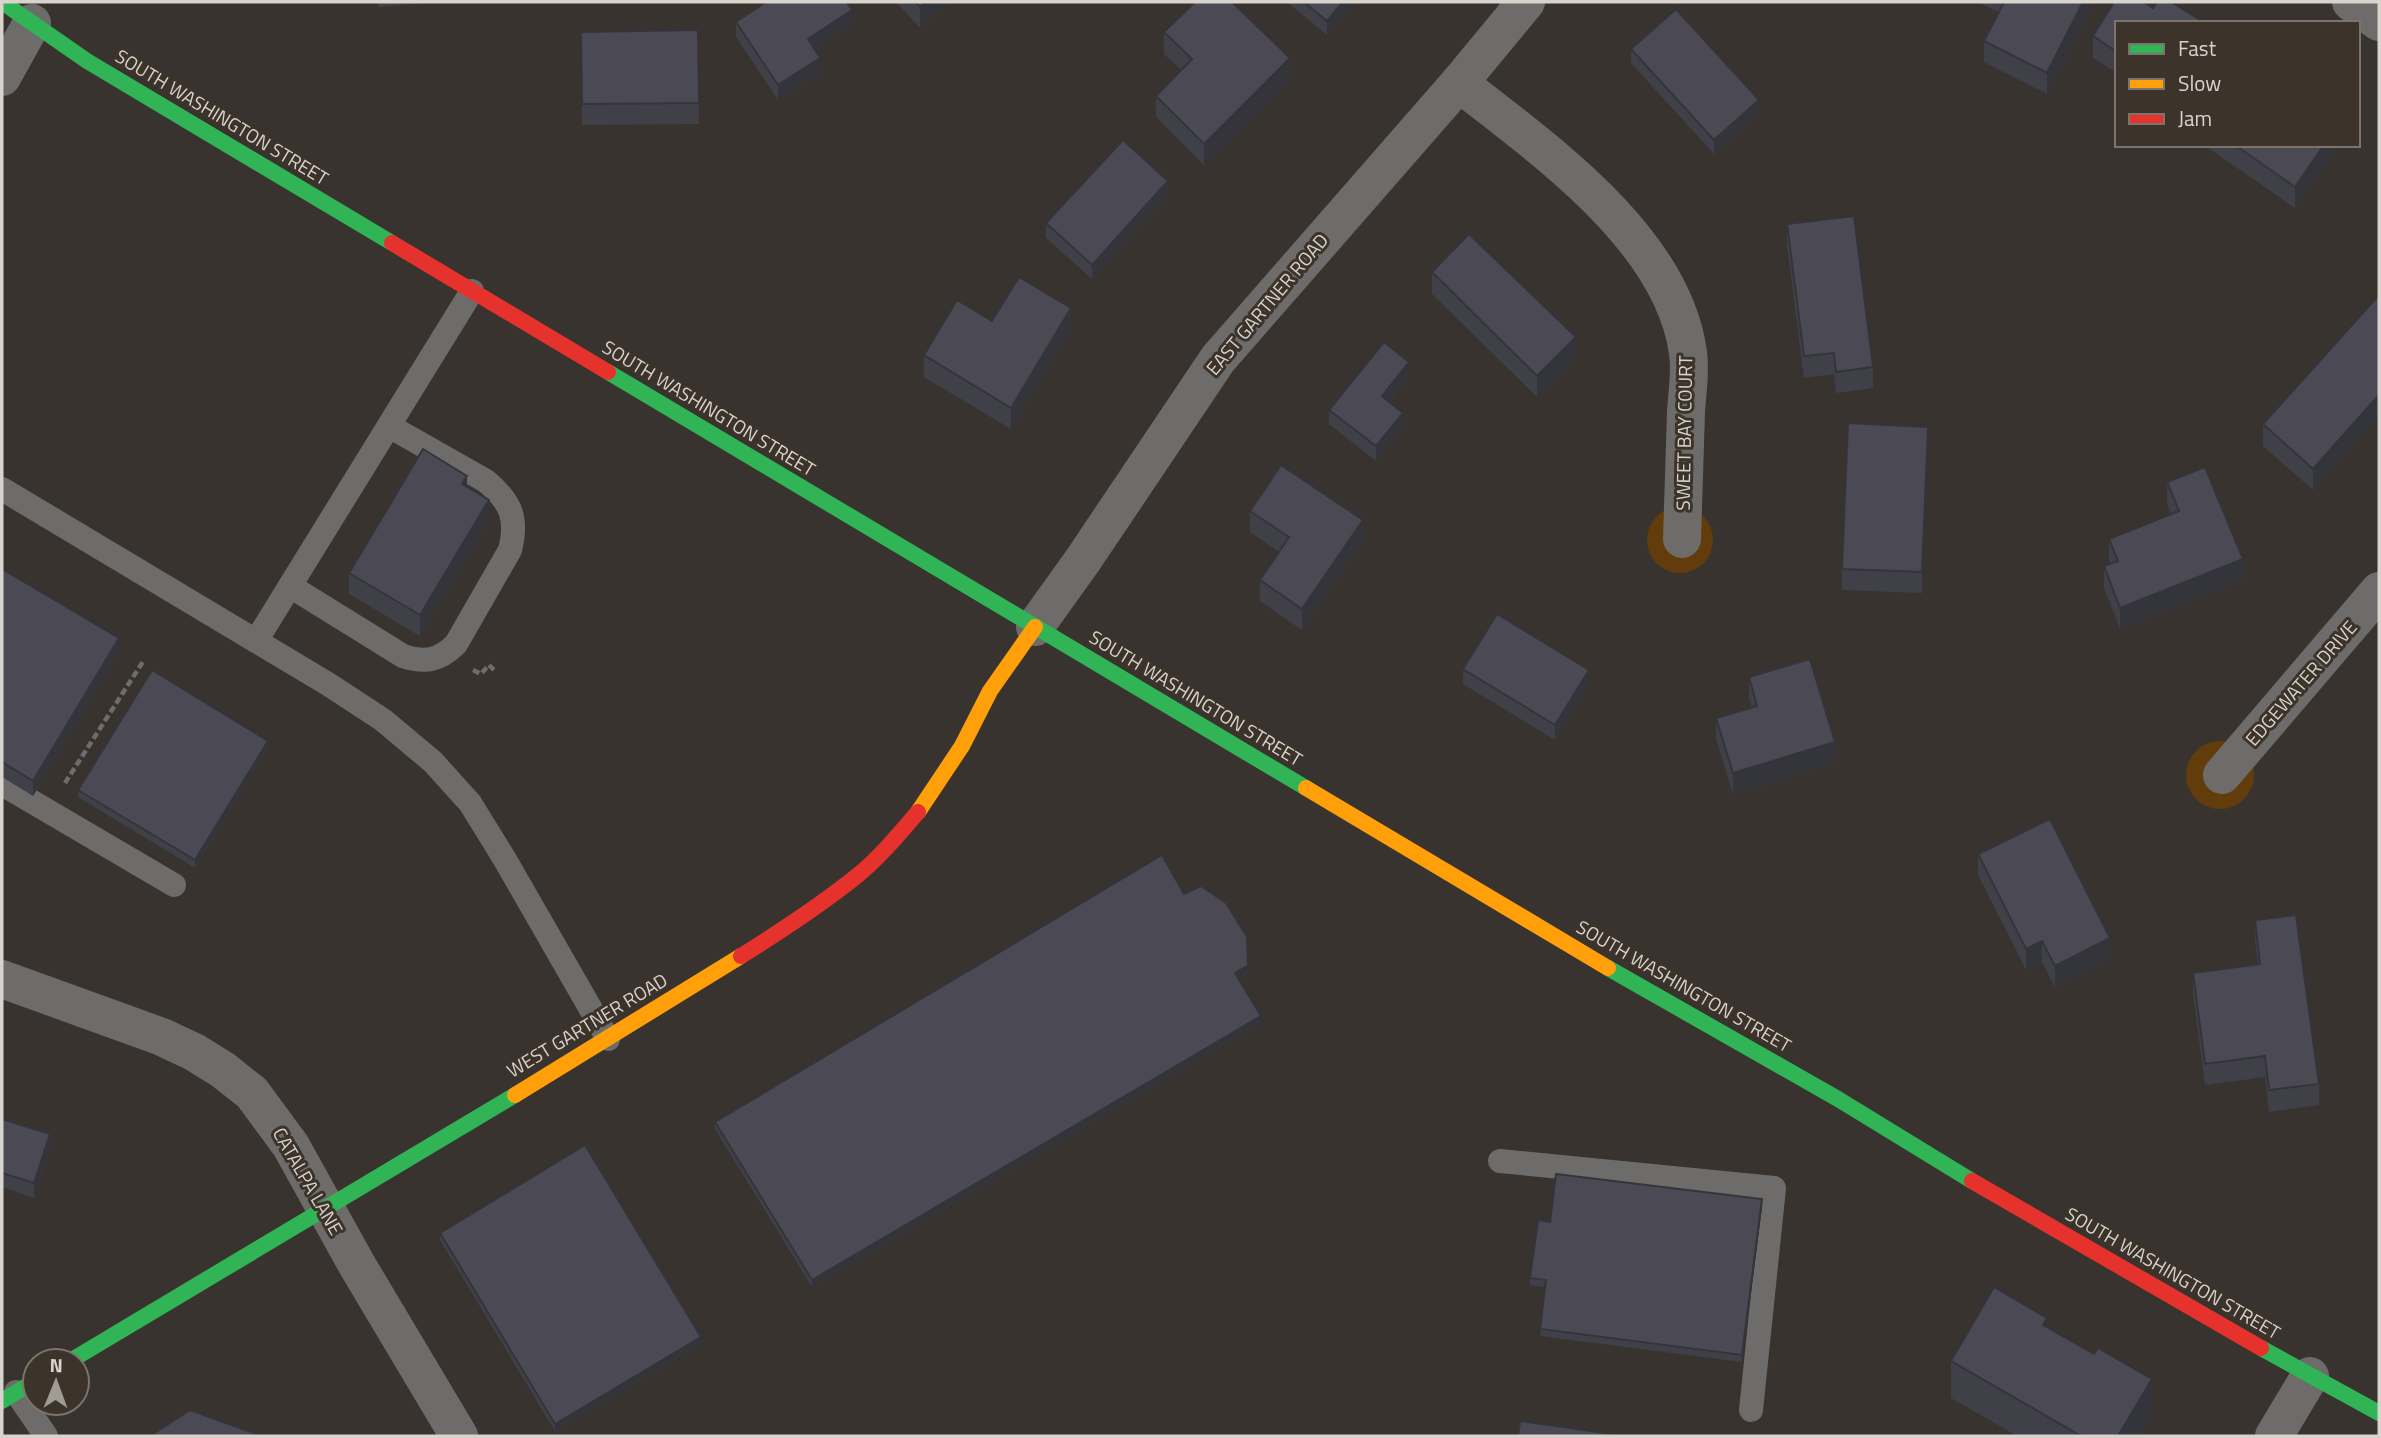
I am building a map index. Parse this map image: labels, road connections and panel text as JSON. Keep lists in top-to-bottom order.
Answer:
{
  "streets": {
    "main road": ["SOUTH WASHINGTON STREET", "WEST GARTNER ROAD"],
    "street": [
      "EAST GARTNER ROAD",
      "SWEET BAY COURT",
      "EDGEWATER DRIVE",
      "CATALPA LANE"
    ]
  },
  "crossings": [
    ["SOUTH WASHINGTON STREET", "EAST GARTNER ROAD"],
    ["SOUTH WASHINGTON STREET", "WEST GARTNER ROAD"],
    ["EAST GARTNER ROAD", "SWEET BAY COURT"],
    ["EAST GARTNER ROAD", "WEST GARTNER ROAD"],
    ["WEST GARTNER ROAD", "CATALPA LANE"]
  ],
  "legend": ["Fast", "Slow", "Jam"],
  "north": "top"
}
